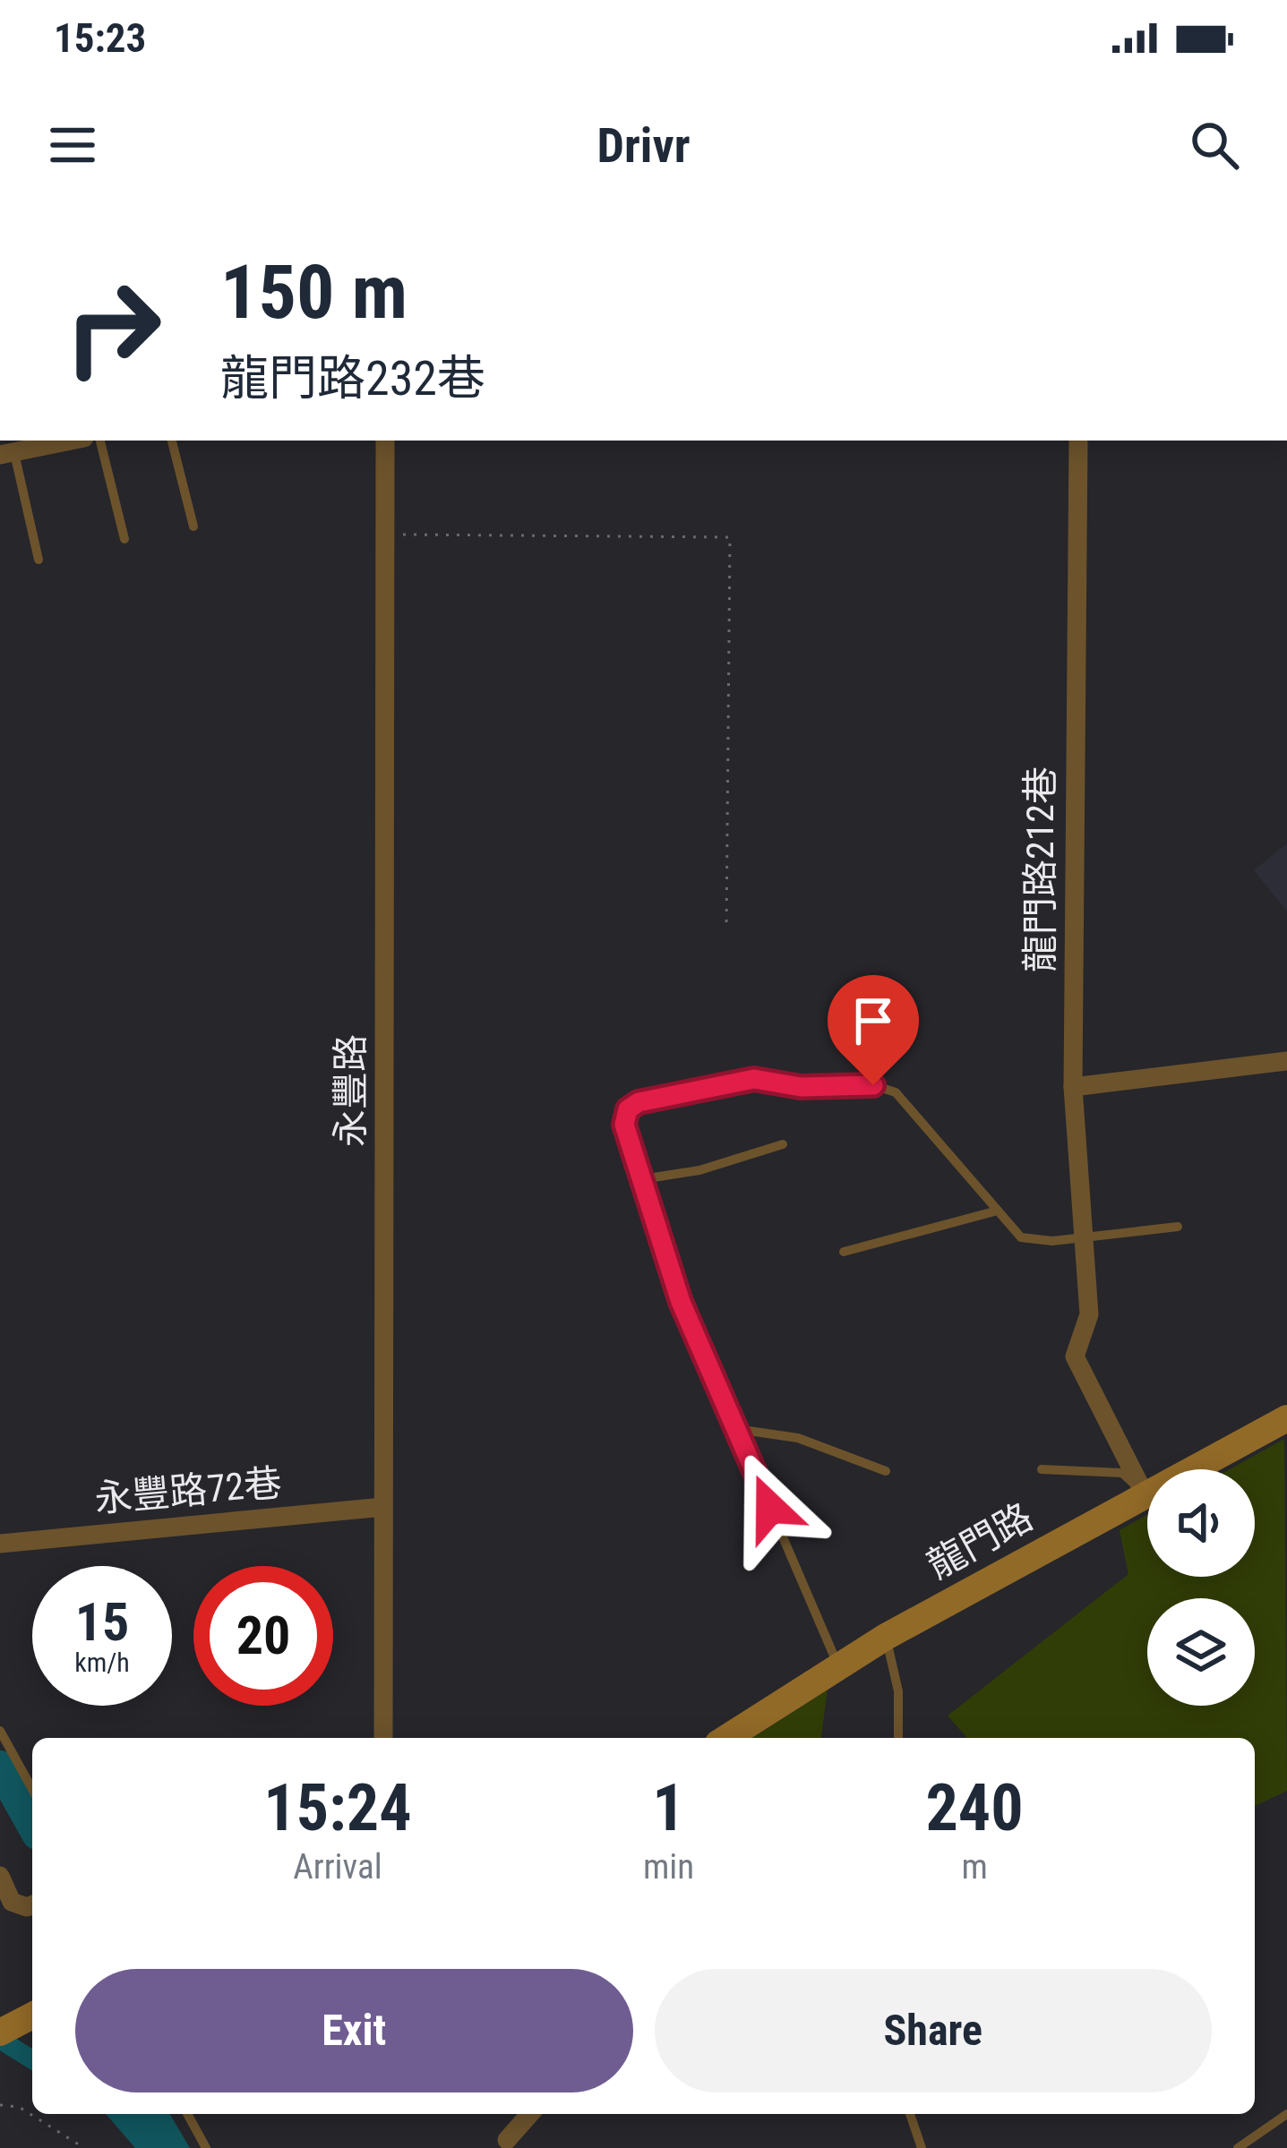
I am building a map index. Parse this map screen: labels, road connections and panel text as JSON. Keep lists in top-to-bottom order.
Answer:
{
  "streets": {
    "street": [
      "龍門路212巷",
      "永豐路",
      "永豐路72巷",
      "龍門路"
    ]
  },
  "crossings": [
    ["龍門路212巷", "龍門路"],
    ["永豐路", "永豐路72巷"]
  ],
  "page": {
    "status": "15:23",
    "header": "Drivr",
    "turn": ["150 m", "龍門路232巷"],
    "speed": "15 km/h",
    "limit": "20",
    "eta": [
      "15:24",
      "Arrival",
      "1",
      "min",
      "240",
      "m"
    ],
    "buttons": ["Exit", "Share"]
  }
}
